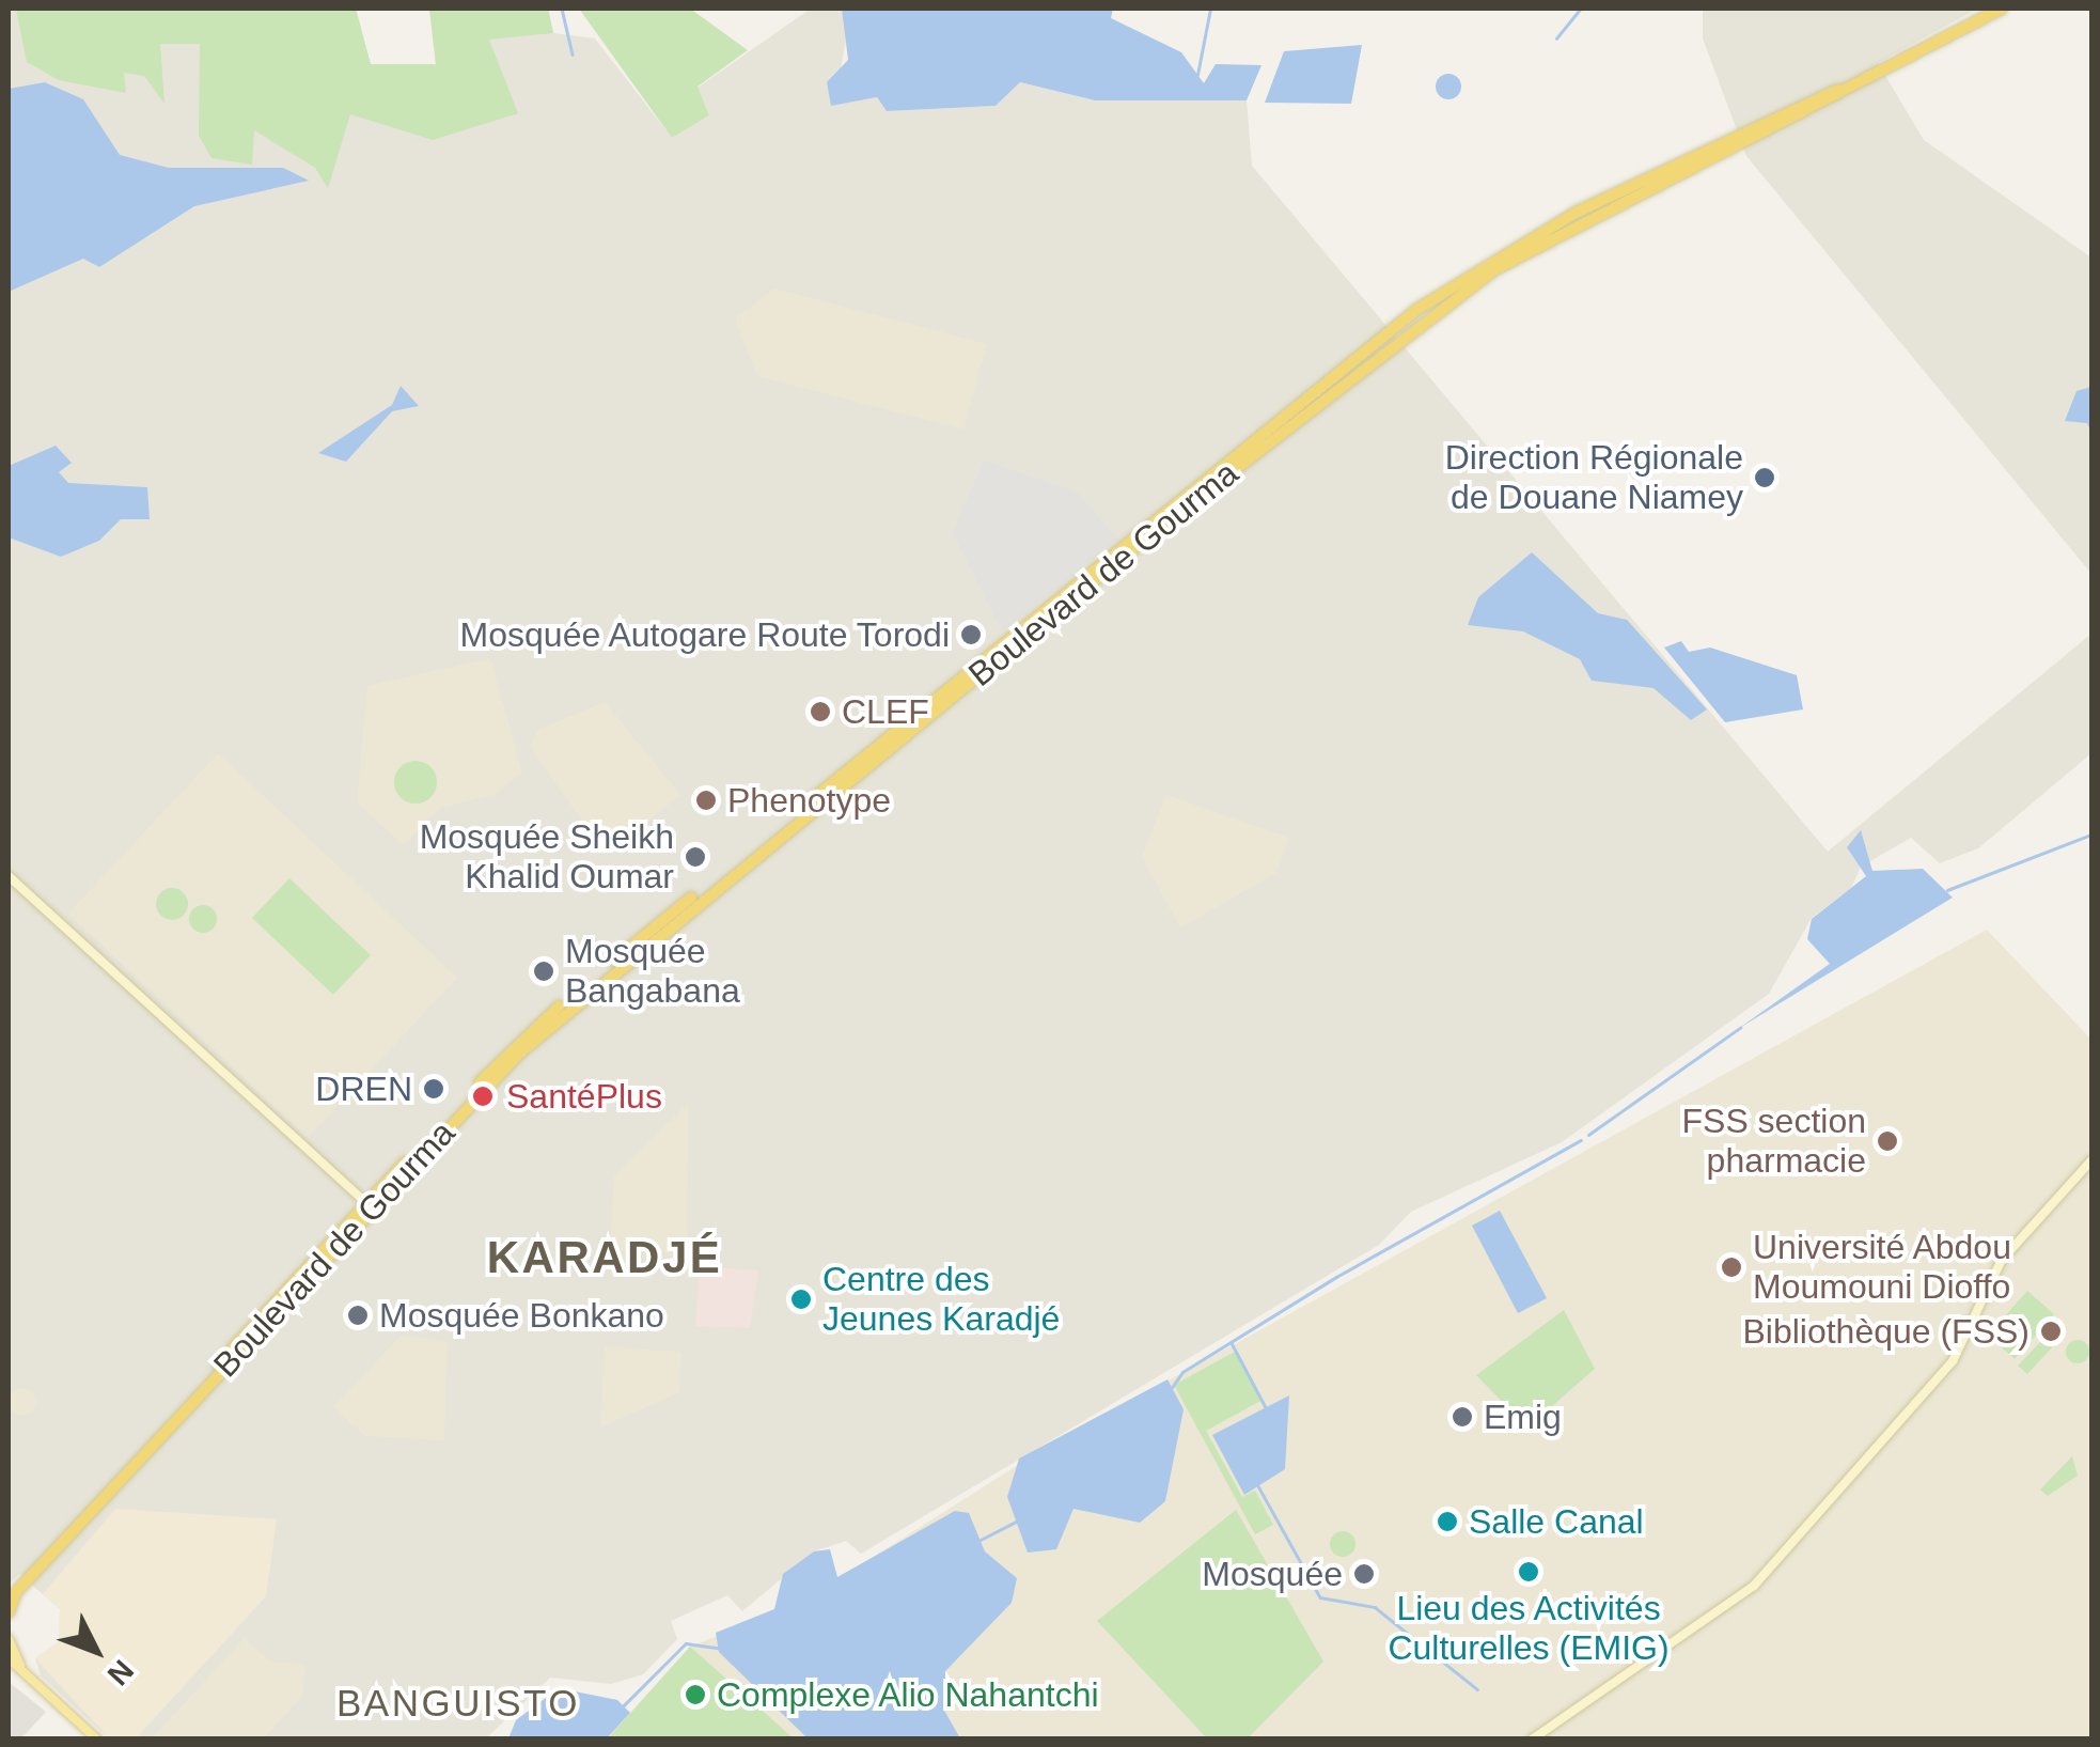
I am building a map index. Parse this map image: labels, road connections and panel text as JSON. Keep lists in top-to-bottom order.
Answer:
{
  "streets": {
    "highway": ["Boulevard de Gourma"]
  },
  "districts": ["KARADJÉ", "BANGUISTO"],
  "places": [
    "Direction Régionale de Douane Niamey",
    "Mosquée Autogare Route Torodi",
    "CLEF",
    "Phenotype",
    "Mosquée Sheikh Khalid Oumar",
    "Mosquée Bangabana",
    "DREN",
    "SantéPlus",
    "FSS section pharmacie",
    "Université Abdou Moumouni Dioffo",
    "Centre des Jeunes Karadjé",
    "Mosquée Bonkano",
    "Bibliothèque (FSS)",
    "Emig",
    "Salle Canal",
    "Lieu des Activités Culturelles (EMIG)",
    "Mosquée",
    "Complexe Alio Nahantchi"
  ],
  "north": "bottom right"
}
